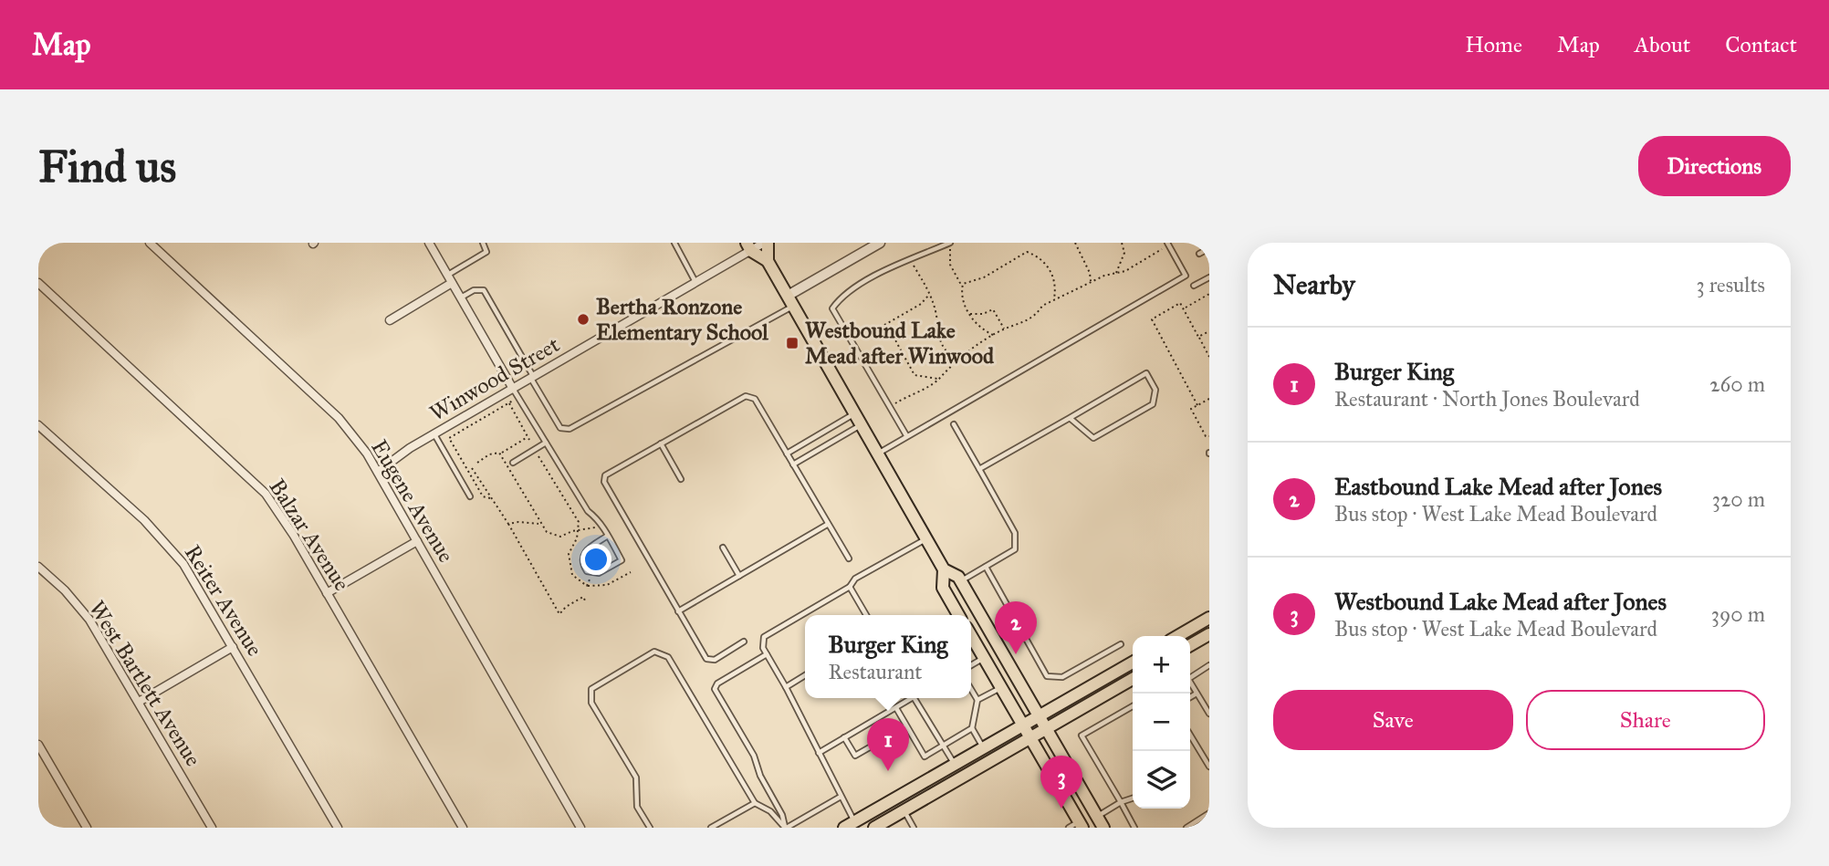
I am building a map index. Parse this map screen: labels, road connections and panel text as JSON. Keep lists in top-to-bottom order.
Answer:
{
  "streets": {
    "street": [
      "Winwood Street",
      "Eugene Avenue",
      "Balzar Avenue",
      "Reiter Avenue",
      "West Bartlett Avenue"
    ]
  },
  "crossings": [
    ["Winwood Street", "Eugene Avenue"]
  ],
  "places": {
    "other": ["Bertha Ronzone Elementary School"],
    "transit": ["Westbound Lake Mead after Winwood"]
  },
  "page": {
    "header": "Map",
    "nav": [
      "Home",
      "Map",
      "About",
      "Contact"
    ],
    "buttons": [
      "Directions",
      ["Save", "Share"]
    ],
    "title": "Find us",
    "heading": ["Nearby", "3 results"],
    "list": [
      {
        "mark": "1",
        "name": "Burger King",
        "note": "Restaurant · North Jones Boulevard",
        "value": "260 m"
      },
      {
        "mark": "2",
        "name": "Eastbound Lake Mead after Jones",
        "note": "Bus stop · West Lake Mead Boulevard",
        "value": "320 m"
      },
      {
        "mark": "3",
        "name": "Westbound Lake Mead after Jones",
        "note": "Bus stop · West Lake Mead Boulevard",
        "value": "390 m"
      }
    ],
    "pins": ["2", "1", "3"],
    "popup": ["Burger King", "Restaurant"],
    "map_buttons": ["+", "−"]
  }
}
